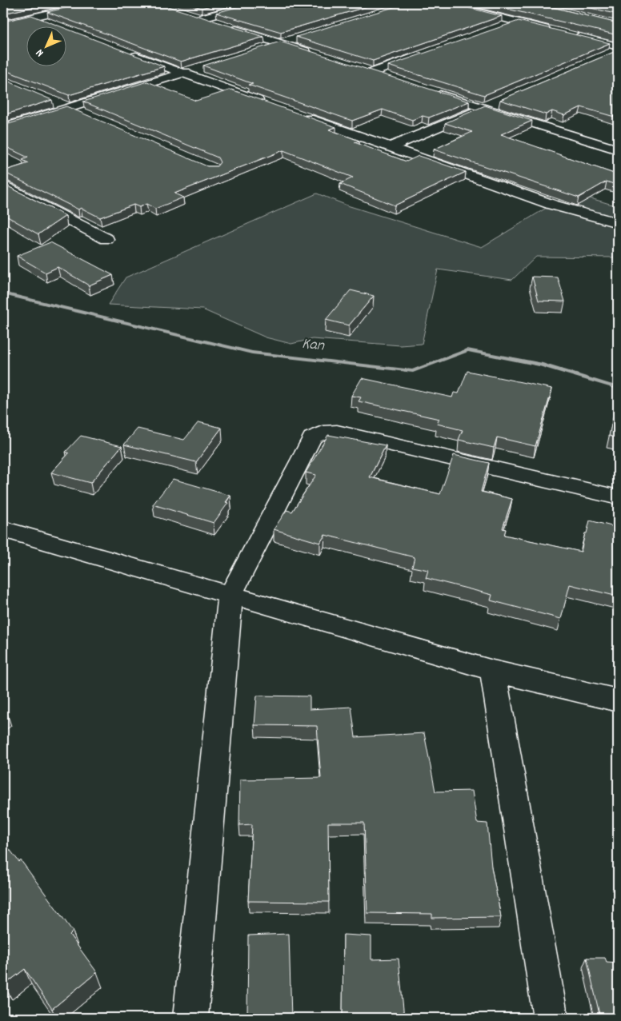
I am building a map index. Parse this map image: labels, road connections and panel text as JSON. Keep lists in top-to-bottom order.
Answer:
{
  "water": ["Kan"],
  "north": "bottom left"
}
